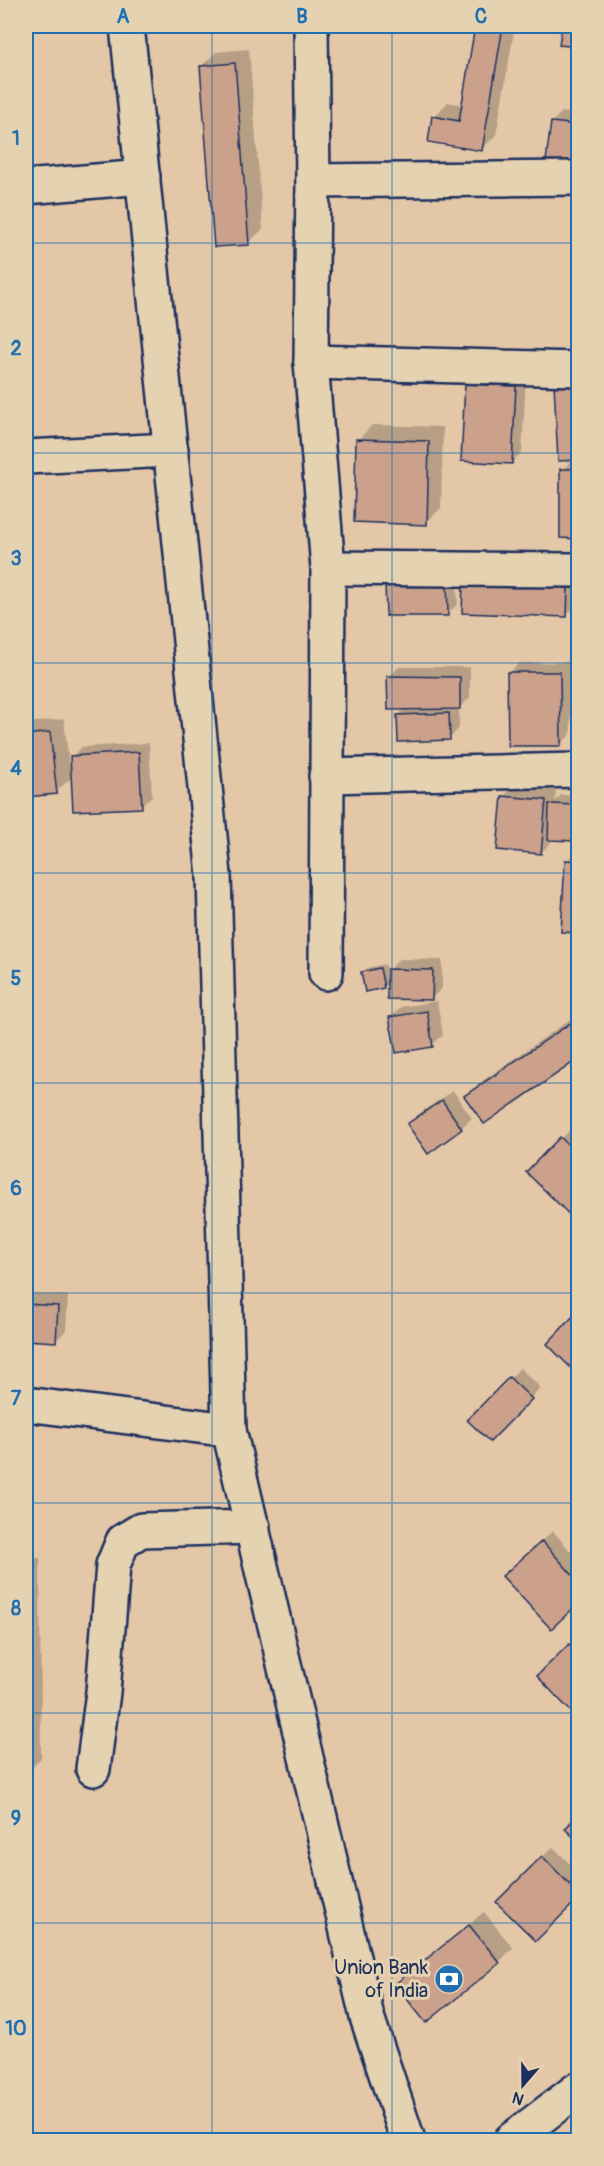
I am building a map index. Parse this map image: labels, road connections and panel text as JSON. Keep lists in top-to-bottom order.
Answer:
{
  "places": {
    "bank": ["Union Bank of India"]
  },
  "north": "bottom",
  "grid": {
    "columns": ["A", "B", "C"],
    "rows": [
      "1",
      "2",
      "3",
      "4",
      "5",
      "6",
      "7",
      "8",
      "9",
      "10"
    ]
  }
}
